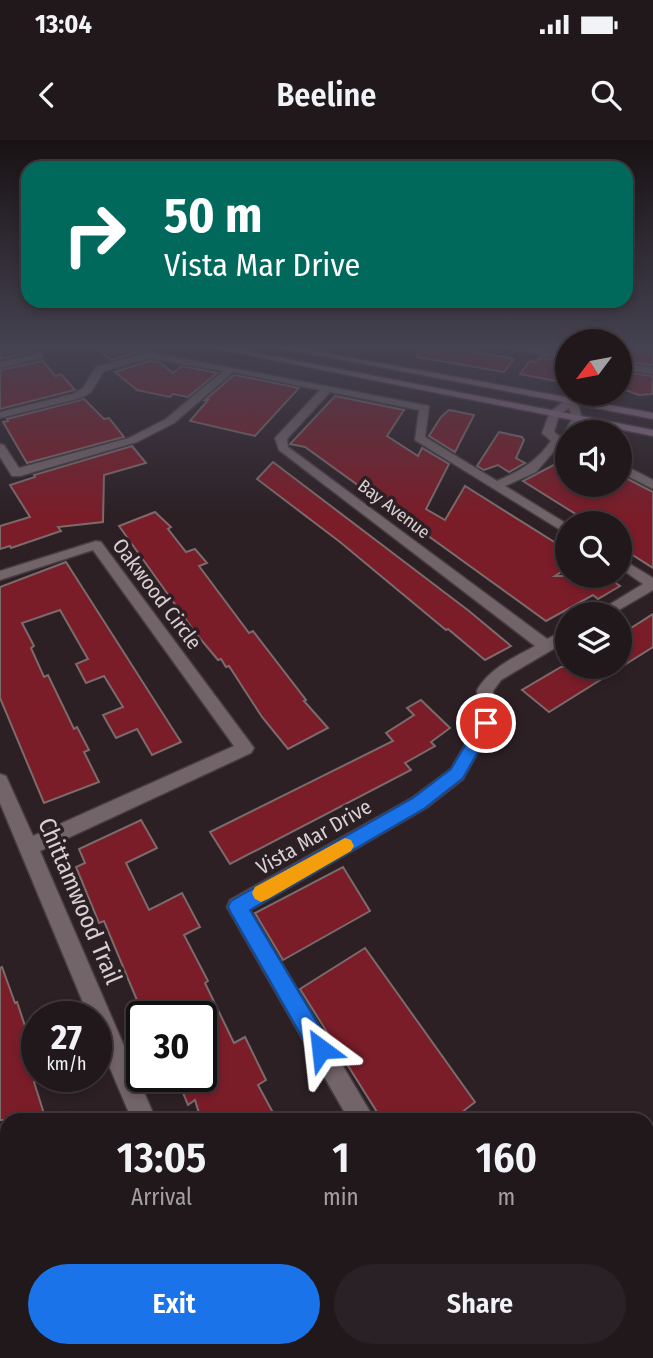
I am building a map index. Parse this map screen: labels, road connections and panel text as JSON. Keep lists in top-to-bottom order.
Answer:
{
  "streets": {
    "street": [
      "Bay Avenue",
      "Oakwood Circle",
      "Vista Mar Drive",
      "Chittamwood Trail"
    ]
  },
  "crossings": [
    ["Bay Avenue", "Vista Mar Drive"],
    ["Oakwood Circle", "Chittamwood Trail"]
  ],
  "north": "bottom left",
  "page": {
    "status": "13:04",
    "header": "Beeline",
    "turn": ["50 m", "Vista Mar Drive"],
    "speed": "27 km/h",
    "limit": "30",
    "eta": [
      "13:05",
      "Arrival",
      "1",
      "min",
      "160",
      "m"
    ],
    "buttons": ["Exit", "Share"]
  }
}
